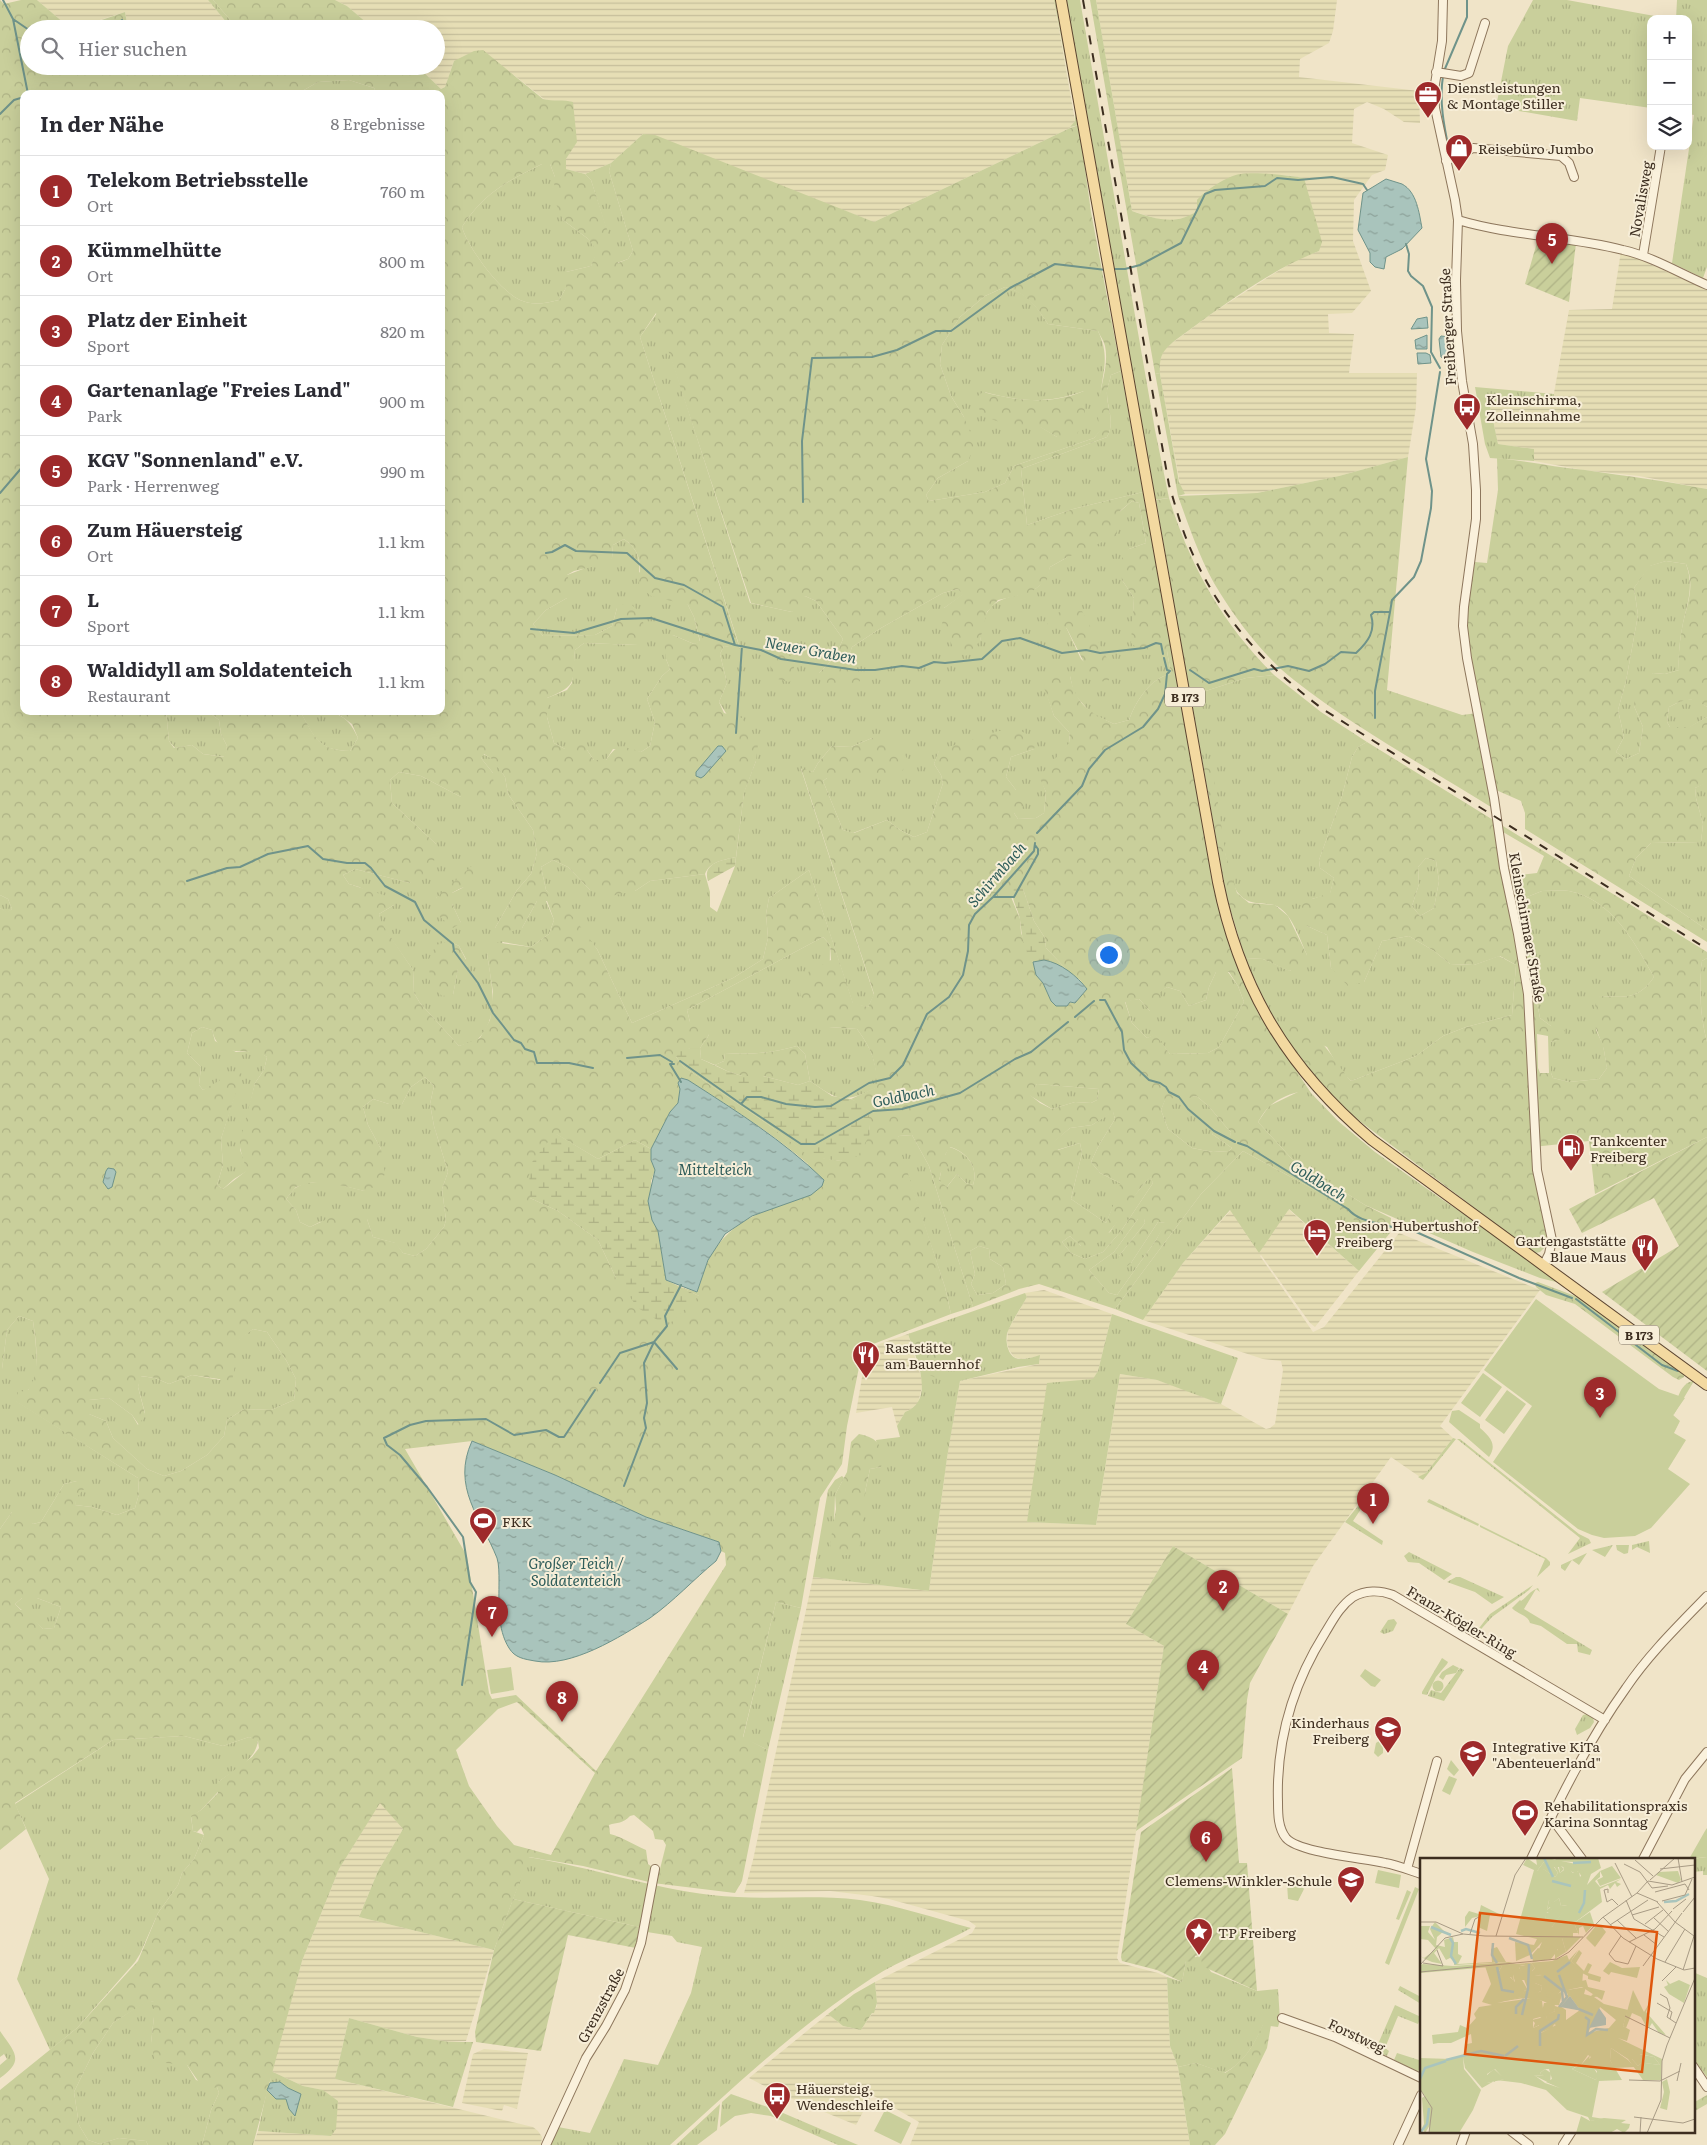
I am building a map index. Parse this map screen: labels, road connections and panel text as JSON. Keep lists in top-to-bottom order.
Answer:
{
  "streets": {
    "main road": ["B 173"],
    "street": [
      "Novalisweg",
      "Freiberger Straße",
      "Kleinschirmaer Straße",
      "Franz-Kögler-Ring",
      "Grenzstraße",
      "Forstweg"
    ]
  },
  "crossings": [
    ["Freiberger Straße", "Kleinschirmaer Straße"],
    ["B 173", "Kleinschirmaer Straße"]
  ],
  "water": [
    "Neuer Graben",
    "Schirmbach",
    "Goldbach",
    "Mittelteich",
    "Großer Teich / Soldatenteich"
  ],
  "places": {
    "office": ["Dienstleistungen & Montage Stiller"],
    "shop": ["Reisebüro Jumbo"],
    "bus stop": ["Kleinschirma, Zolleinnahme", "Häuersteig, Wendeschleife"],
    "fuel station": ["Tankcenter Freiberg"],
    "hotel": ["Pension Hubertushof Freiberg"],
    "restaurant": ["Gartengaststätte Blaue Maus", "Raststätte am Bauernhof"],
    "sports": ["FKK", "Rehabilitationspraxis Karina Sonntag"],
    "school or university": ["Kinderhaus Freiberg", "Integrative KiTa \"Abenteuerland\"", "Clemens-Winkler-Schule"],
    "place": ["TP Freiberg"]
  },
  "page": {
    "map_buttons": ["+", "−"],
    "search": "Hier suchen",
    "heading": ["In der Nähe", "8 Ergebnisse"],
    "list": [
      {
        "mark": "1",
        "name": "Telekom Betriebsstelle",
        "note": "Ort",
        "value": "760 m"
      },
      {
        "mark": "2",
        "name": "Kümmelhütte",
        "note": "Ort",
        "value": "800 m"
      },
      {
        "mark": "3",
        "name": "Platz der Einheit",
        "note": "Sport",
        "value": "820 m"
      },
      {
        "mark": "4",
        "name": "Gartenanlage \"Freies Land\"",
        "note": "Park",
        "value": "900 m"
      },
      {
        "mark": "5",
        "name": "KGV \"Sonnenland\" e.V.",
        "note": "Park · Herrenweg",
        "value": "990 m"
      },
      {
        "mark": "6",
        "name": "Zum Häuersteig",
        "note": "Ort",
        "value": "1.1 km"
      },
      {
        "mark": "7",
        "name": "L",
        "note": "Sport",
        "value": "1.1 km"
      },
      {
        "mark": "8",
        "name": "Waldidyll am Soldatenteich",
        "note": "Restaurant",
        "value": "1.1 km"
      }
    ],
    "pins": [
      "5",
      "3",
      "1",
      "2",
      "7",
      "4",
      "8",
      "6"
    ]
  }
}
